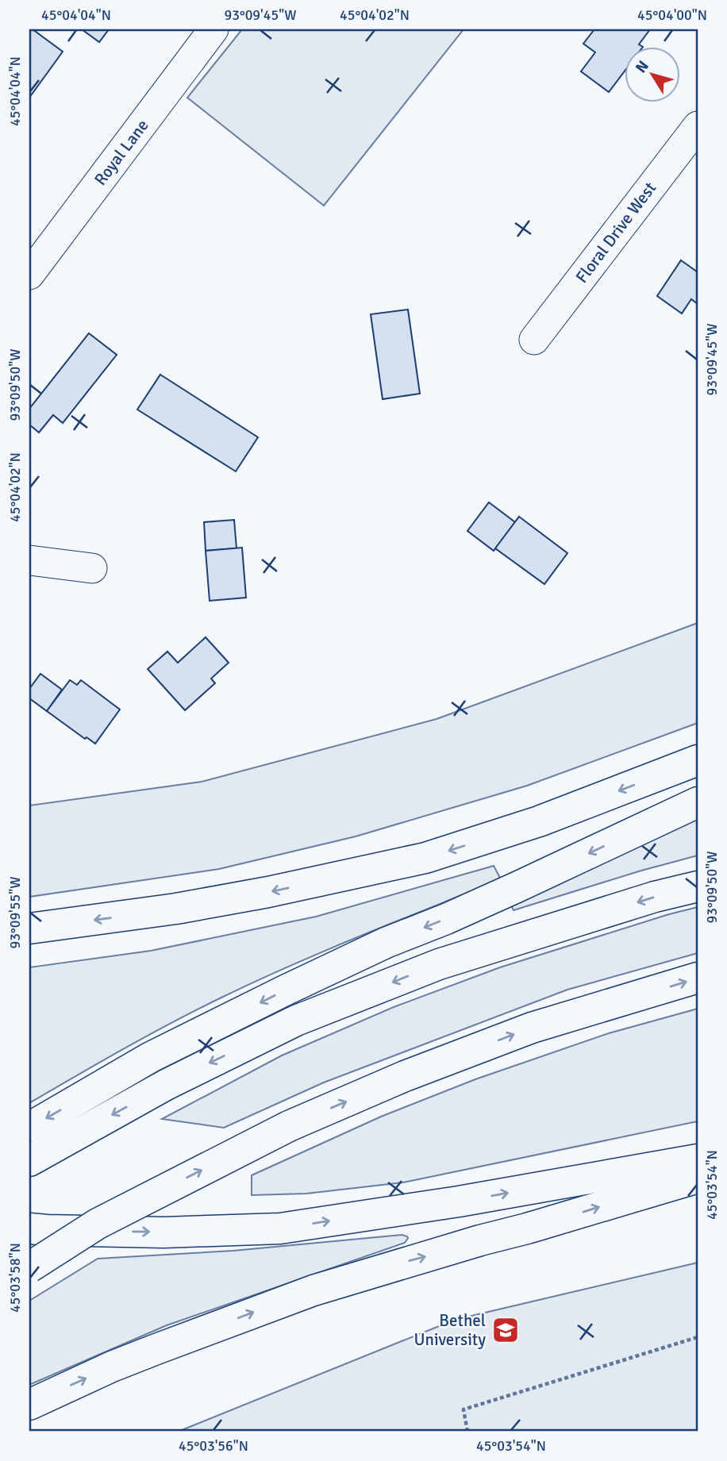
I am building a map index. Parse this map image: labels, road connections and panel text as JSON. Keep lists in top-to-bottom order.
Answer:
{
  "streets": {
    "street": ["Royal Lane", "Floral Drive West"]
  },
  "places": {
    "school or university": ["Bethel University"]
  },
  "north": "top left",
  "coordinates": [
    "45°04'04\"N",
    "93°09'45\"W",
    "45°04'02\"N",
    "45°04'00\"N",
    "93°09'50\"W",
    "93°09'55\"W",
    "45°03'54\"N",
    "45°03'58\"N",
    "45°03'56\"N"
  ]
}
